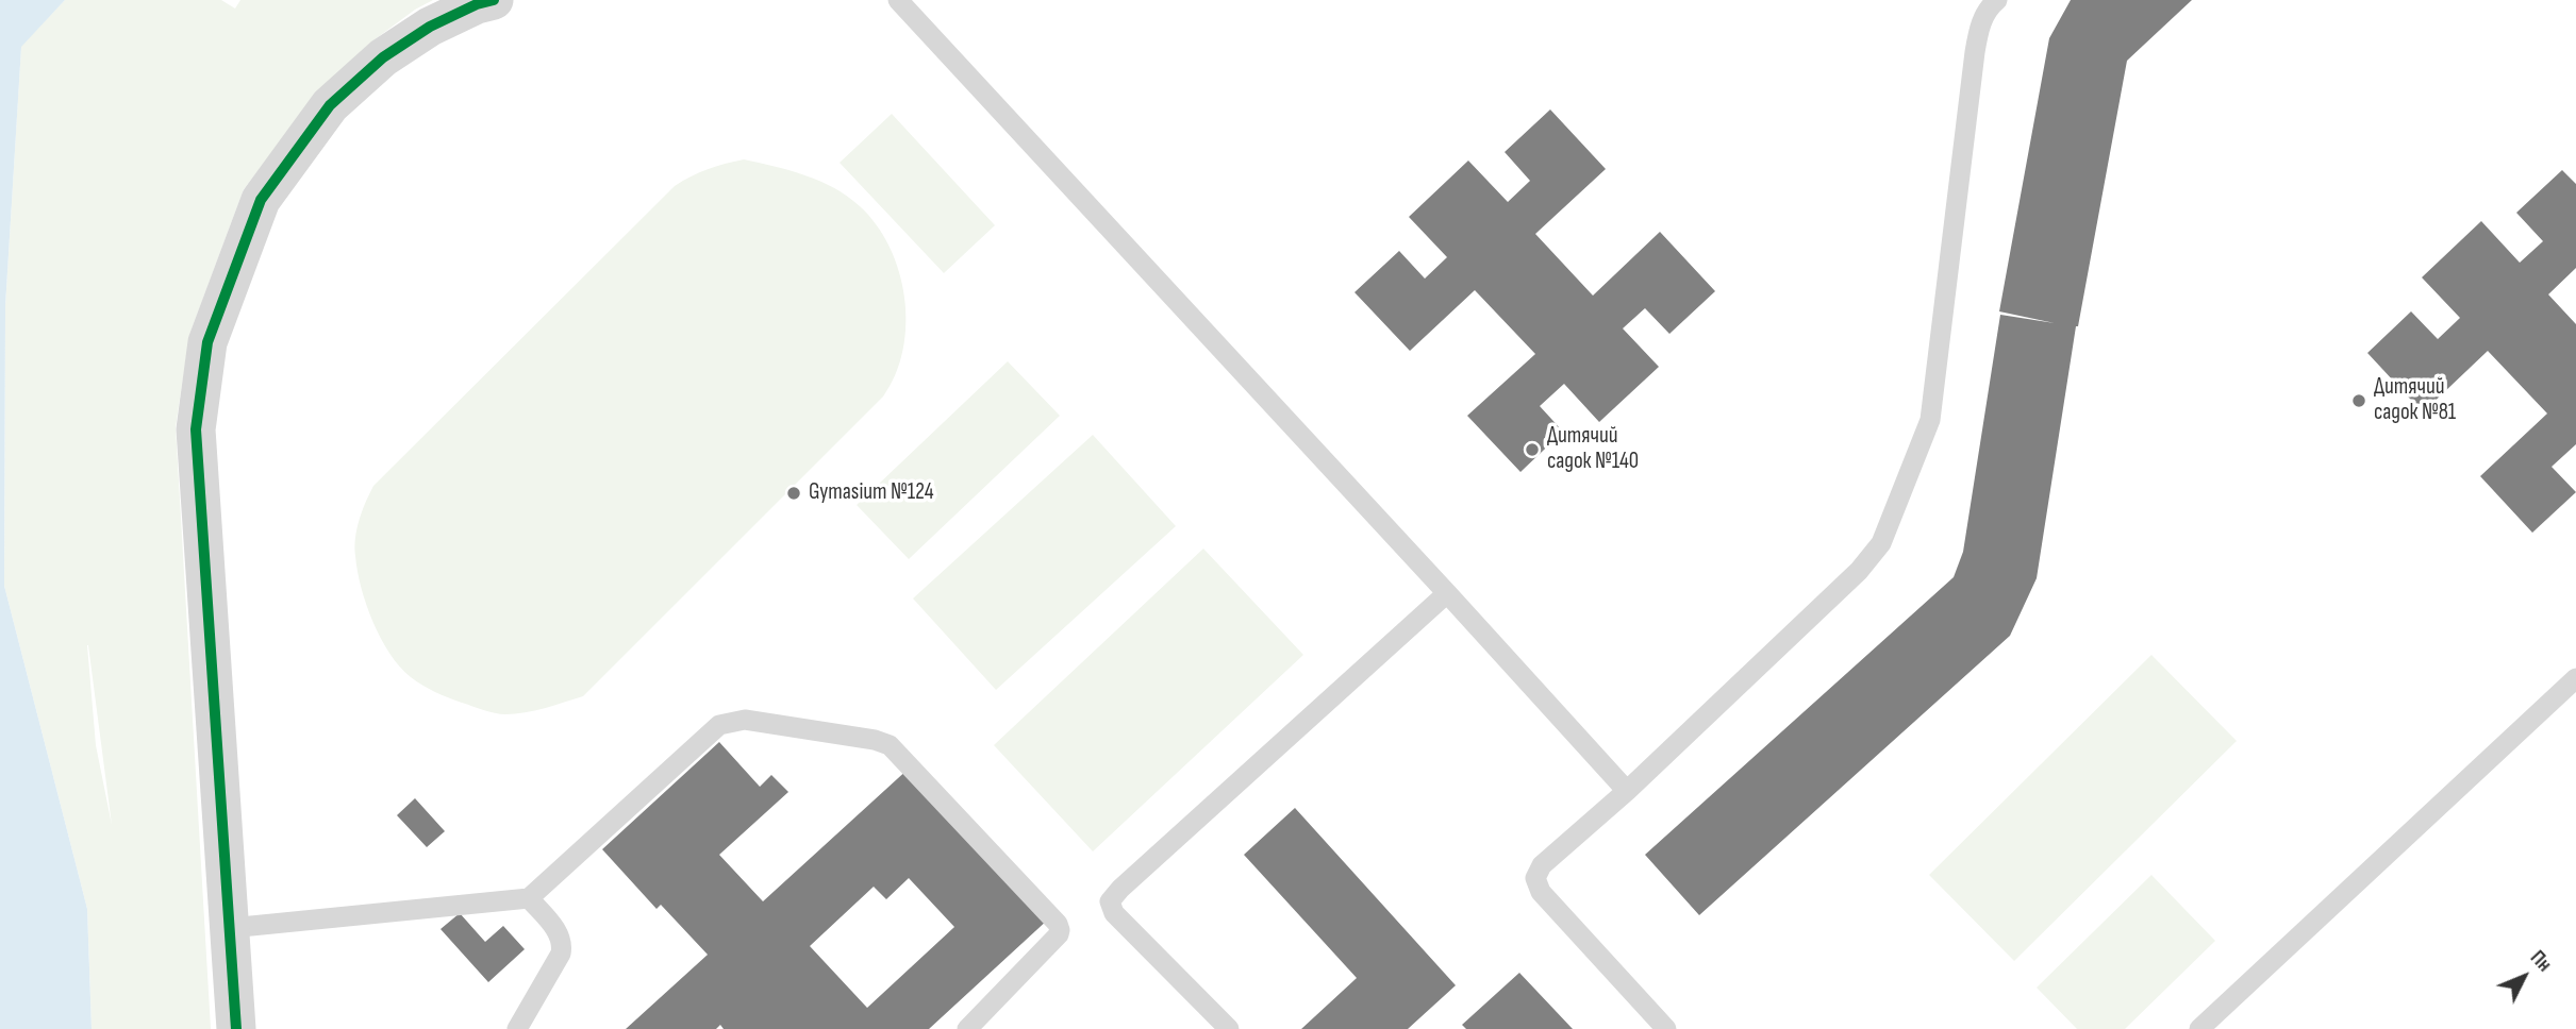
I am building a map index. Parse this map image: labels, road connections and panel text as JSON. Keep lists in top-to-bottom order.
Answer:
{
  "places": ["Дитячий садок №81", "Дитячий садок №140", "Gymasium №124"],
  "north": "top right"
}
